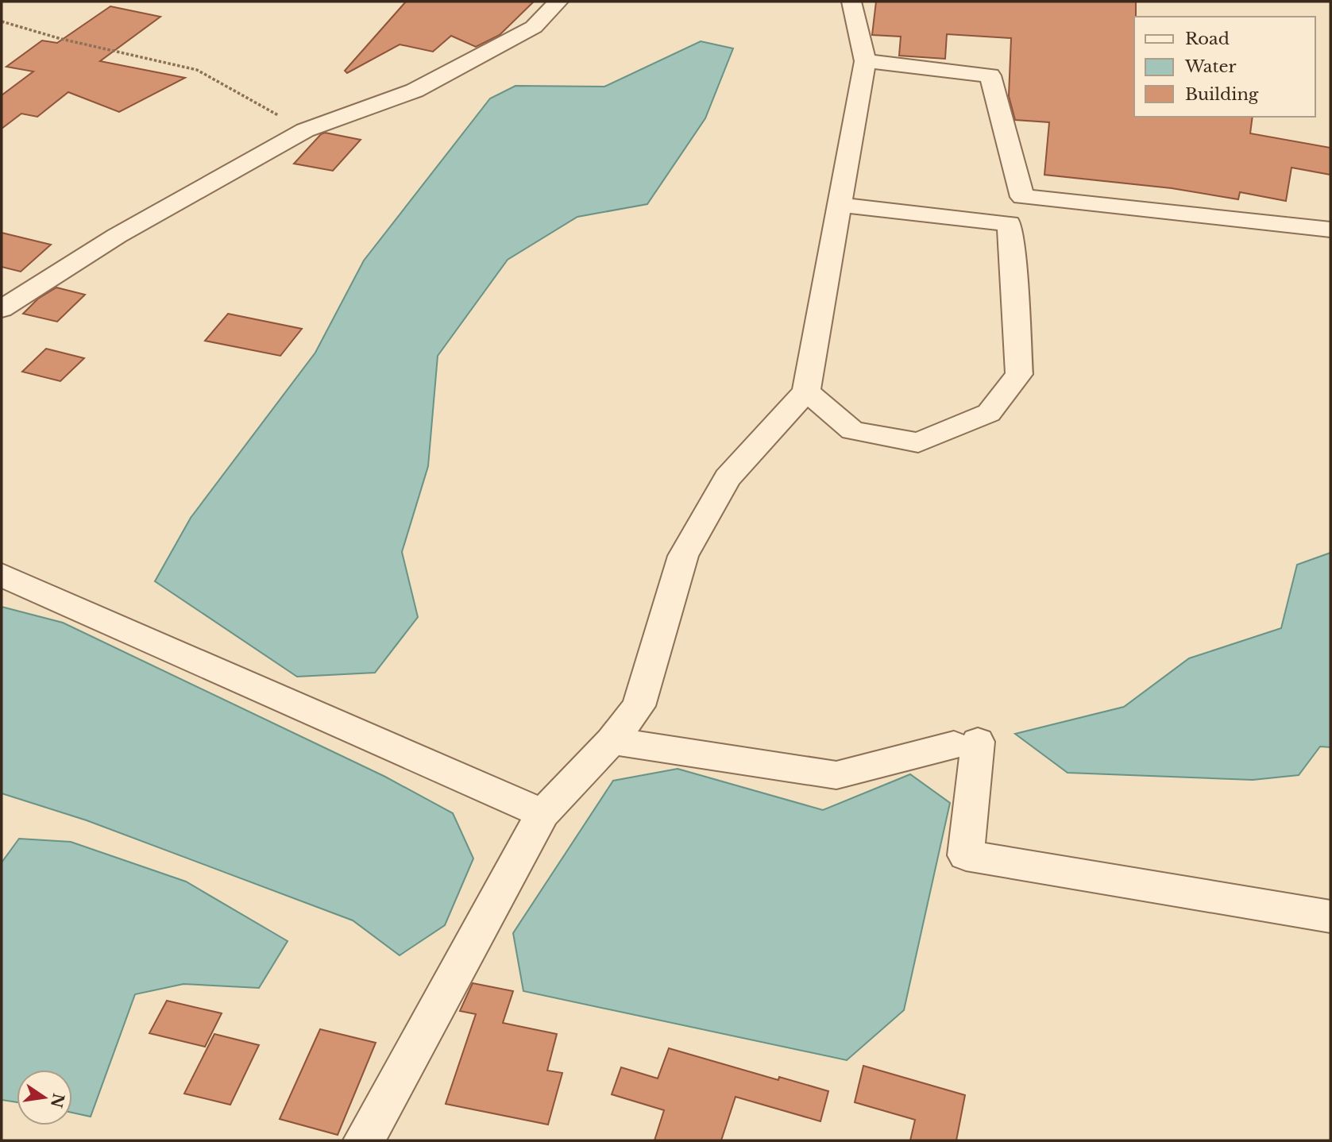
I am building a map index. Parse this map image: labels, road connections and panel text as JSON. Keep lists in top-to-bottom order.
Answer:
{
  "legend": ["Road", "Water", "Building"],
  "north": "right"
}
